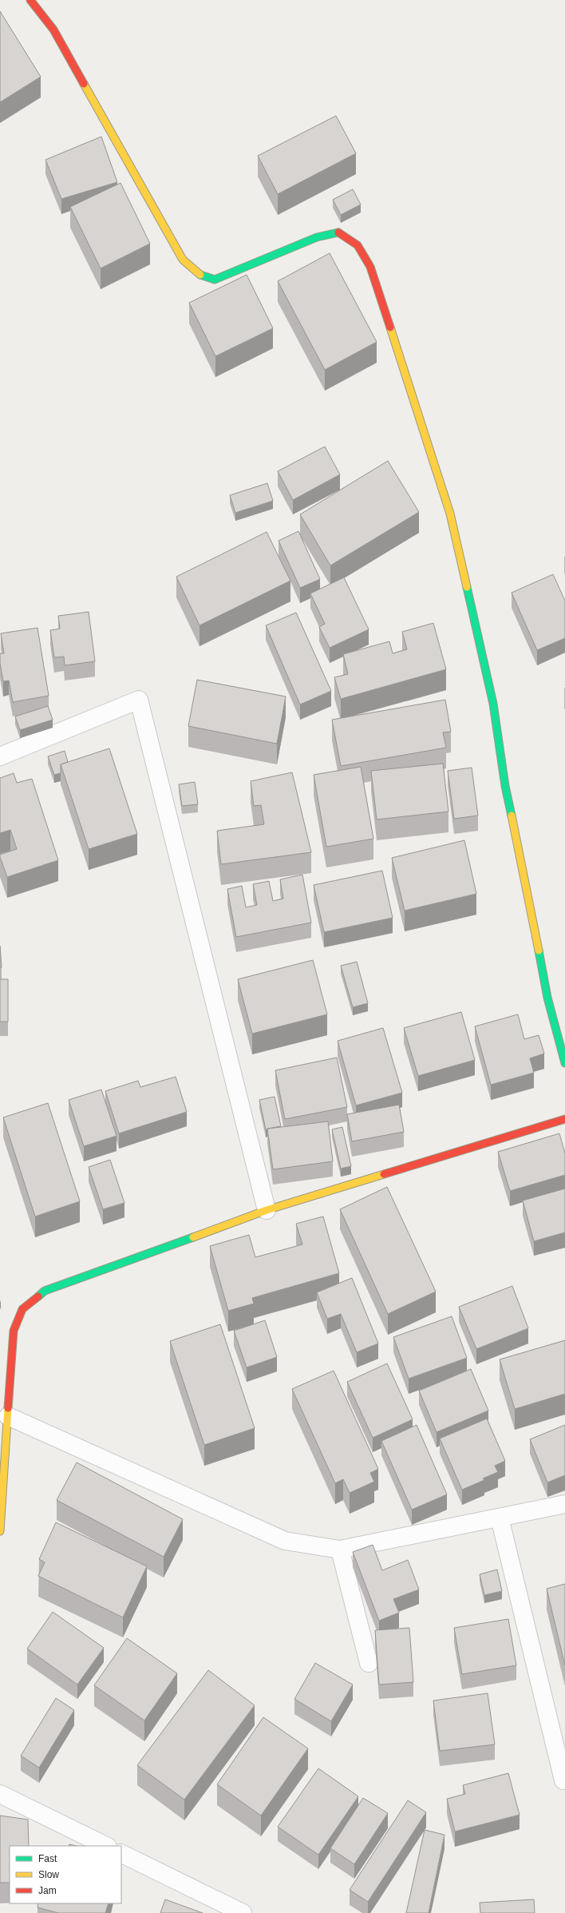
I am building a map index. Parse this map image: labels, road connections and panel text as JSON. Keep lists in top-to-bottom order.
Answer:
{
  "legend": ["Fast", "Slow", "Jam"]
}
